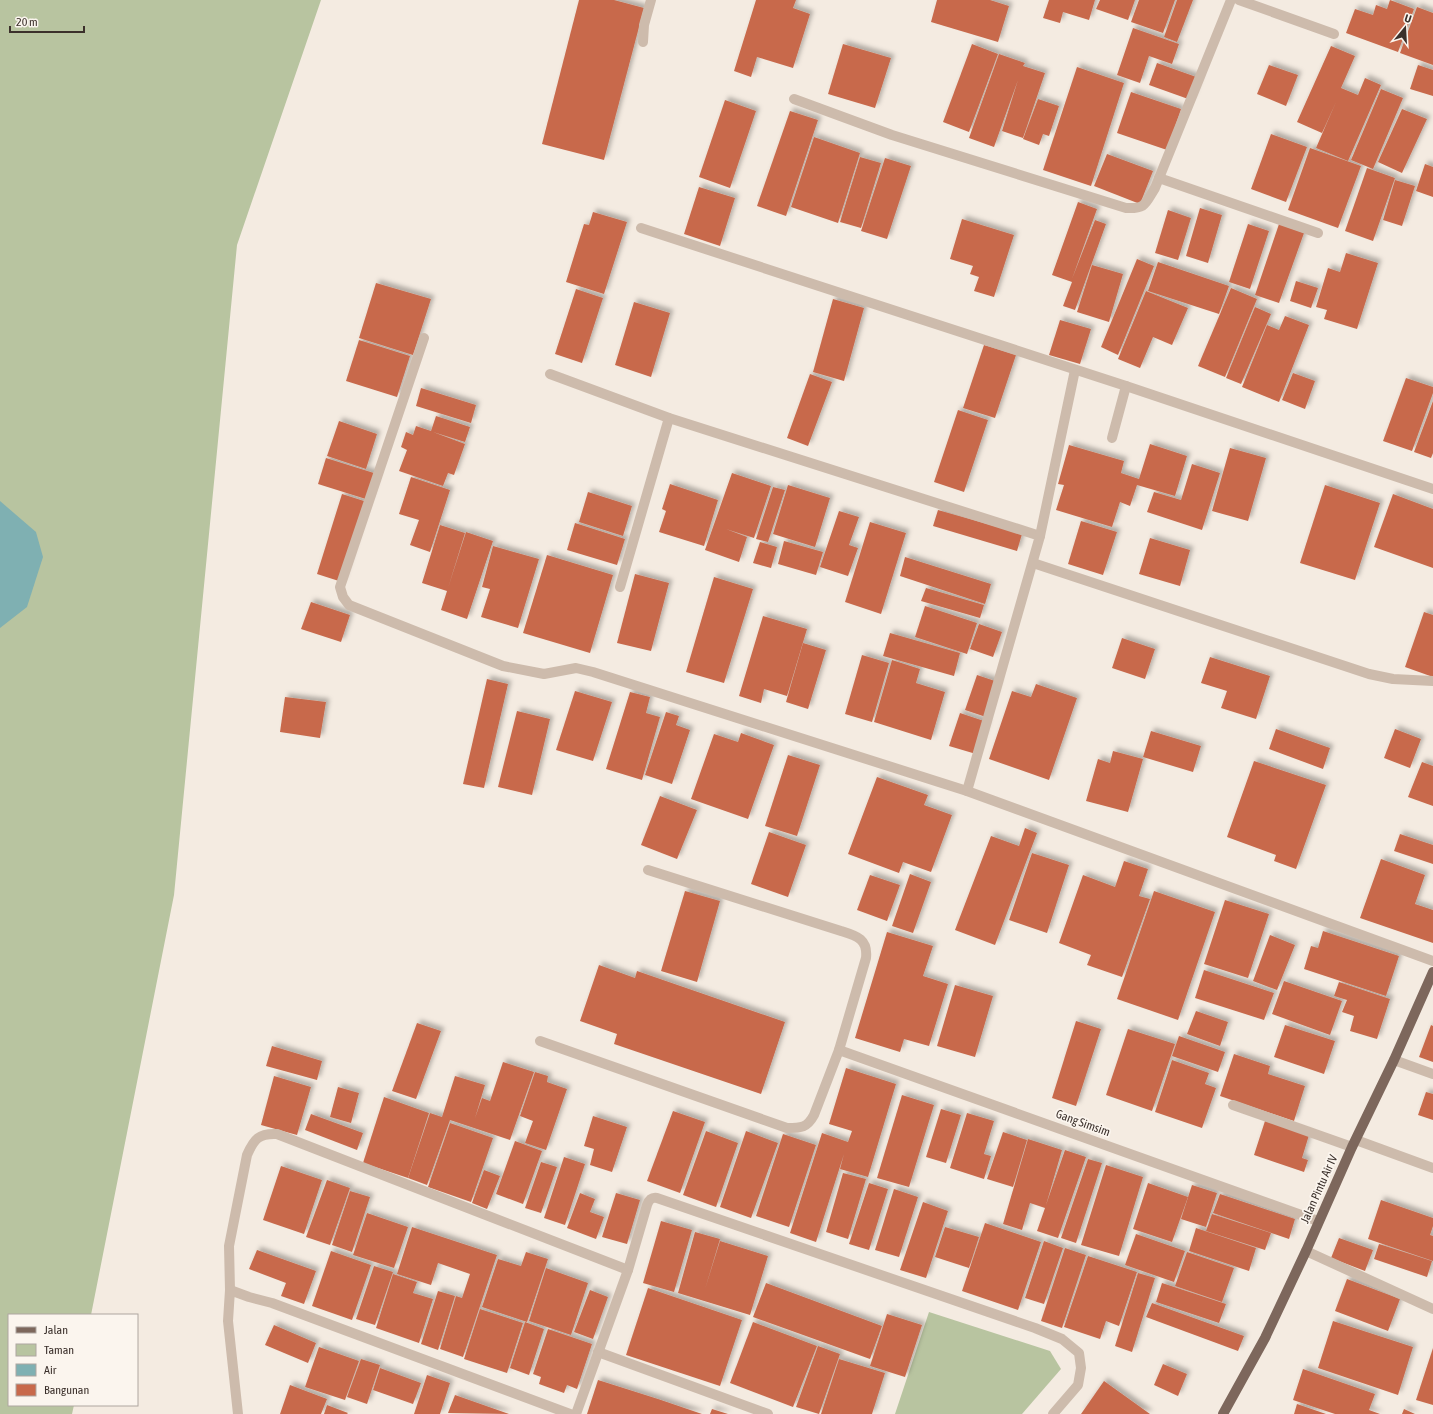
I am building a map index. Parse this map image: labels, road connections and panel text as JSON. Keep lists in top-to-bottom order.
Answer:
{
  "streets": {
    "main road": ["Jalan Pintu Air IV"],
    "street": ["Gang Simsim"]
  },
  "crossings": [
    ["Gang Simsim", "Jalan Pintu Air IV"]
  ],
  "legend": [
    "Jalan",
    "Taman",
    "Air",
    "Bangunan"
  ],
  "scale_bar": "20 m",
  "north": "top"
}
